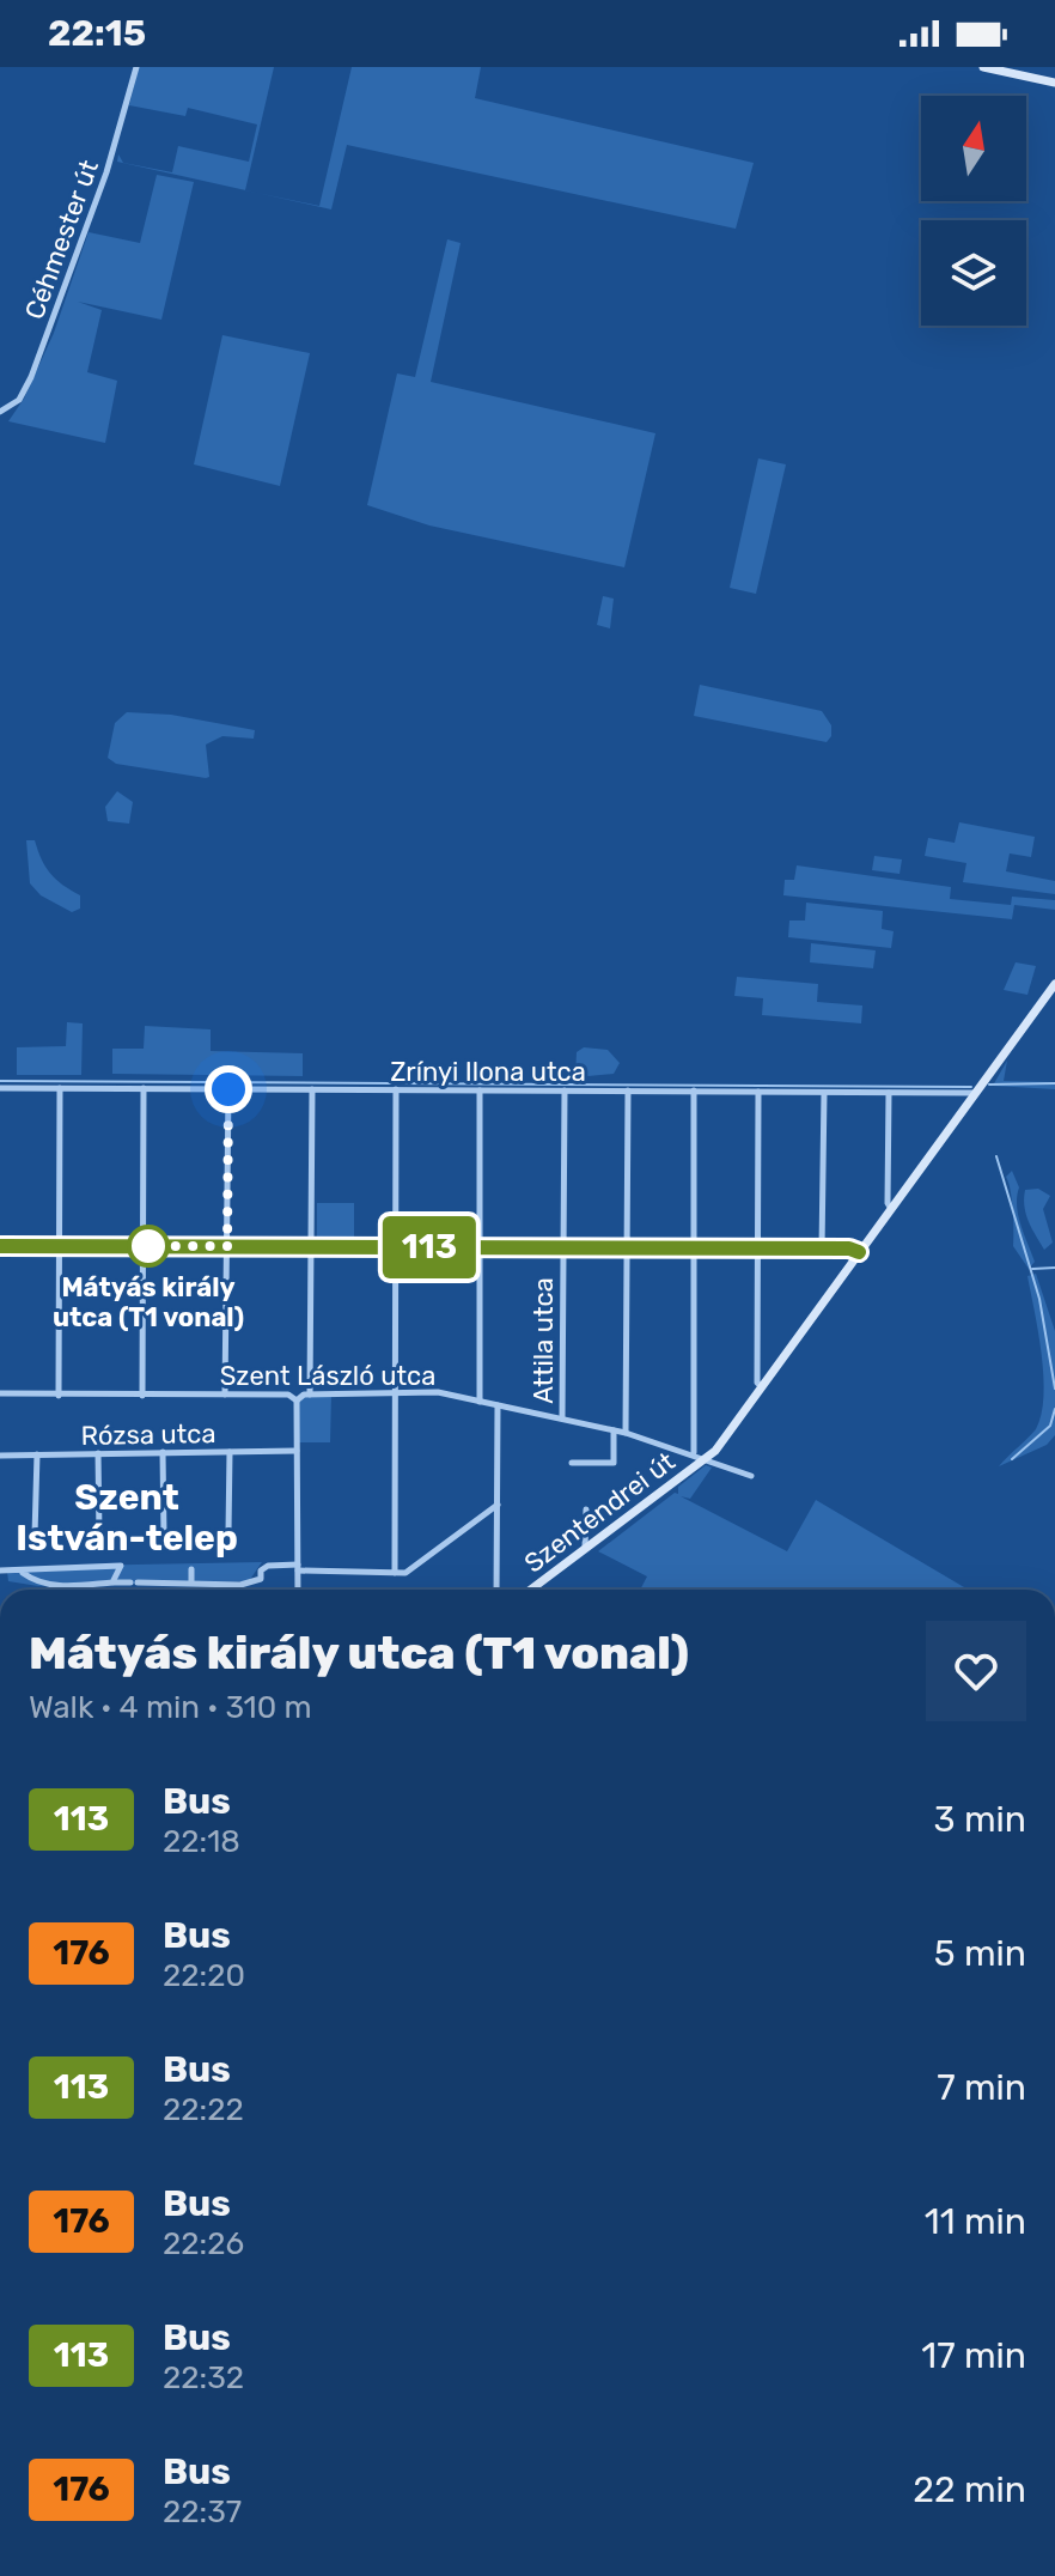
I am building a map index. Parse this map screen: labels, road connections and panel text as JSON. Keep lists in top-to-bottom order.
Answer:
{
  "streets": {
    "main road": ["Szentendrei út"],
    "street": [
      "Céhmester út",
      "Zrínyi Ilona utca",
      "Attila utca",
      "Szent László utca",
      "Rózsa utca"
    ]
  },
  "crossings": [
    ["Zrínyi Ilona utca", "Attila utca"],
    ["Zrínyi Ilona utca", "Szentendrei út"],
    ["Attila utca", "Szent László utca"],
    ["Szent László utca", "Szentendrei út"]
  ],
  "districts": ["Szent István-telep"],
  "places": ["Mátyás király utca (T1 vonal)"],
  "lines": ["bus line 113"],
  "north": "top",
  "page": {
    "status": "22:15",
    "on_map": "113",
    "heading": ["Mátyás király utca (T1 vonal)", "Walk · 4 min · 310 m"],
    "list": [
      {
        "mark": "113",
        "name": "Bus",
        "note": "22:18",
        "value": "3 min"
      },
      {
        "mark": "176",
        "name": "Bus",
        "note": "22:20",
        "value": "5 min"
      },
      {
        "mark": "113",
        "name": "Bus",
        "note": "22:22",
        "value": "7 min"
      },
      {
        "mark": "176",
        "name": "Bus",
        "note": "22:26",
        "value": "11 min"
      },
      {
        "mark": "113",
        "name": "Bus",
        "note": "22:32",
        "value": "17 min"
      },
      {
        "mark": "176",
        "name": "Bus",
        "note": "22:37",
        "value": "22 min"
      }
    ]
  }
}
